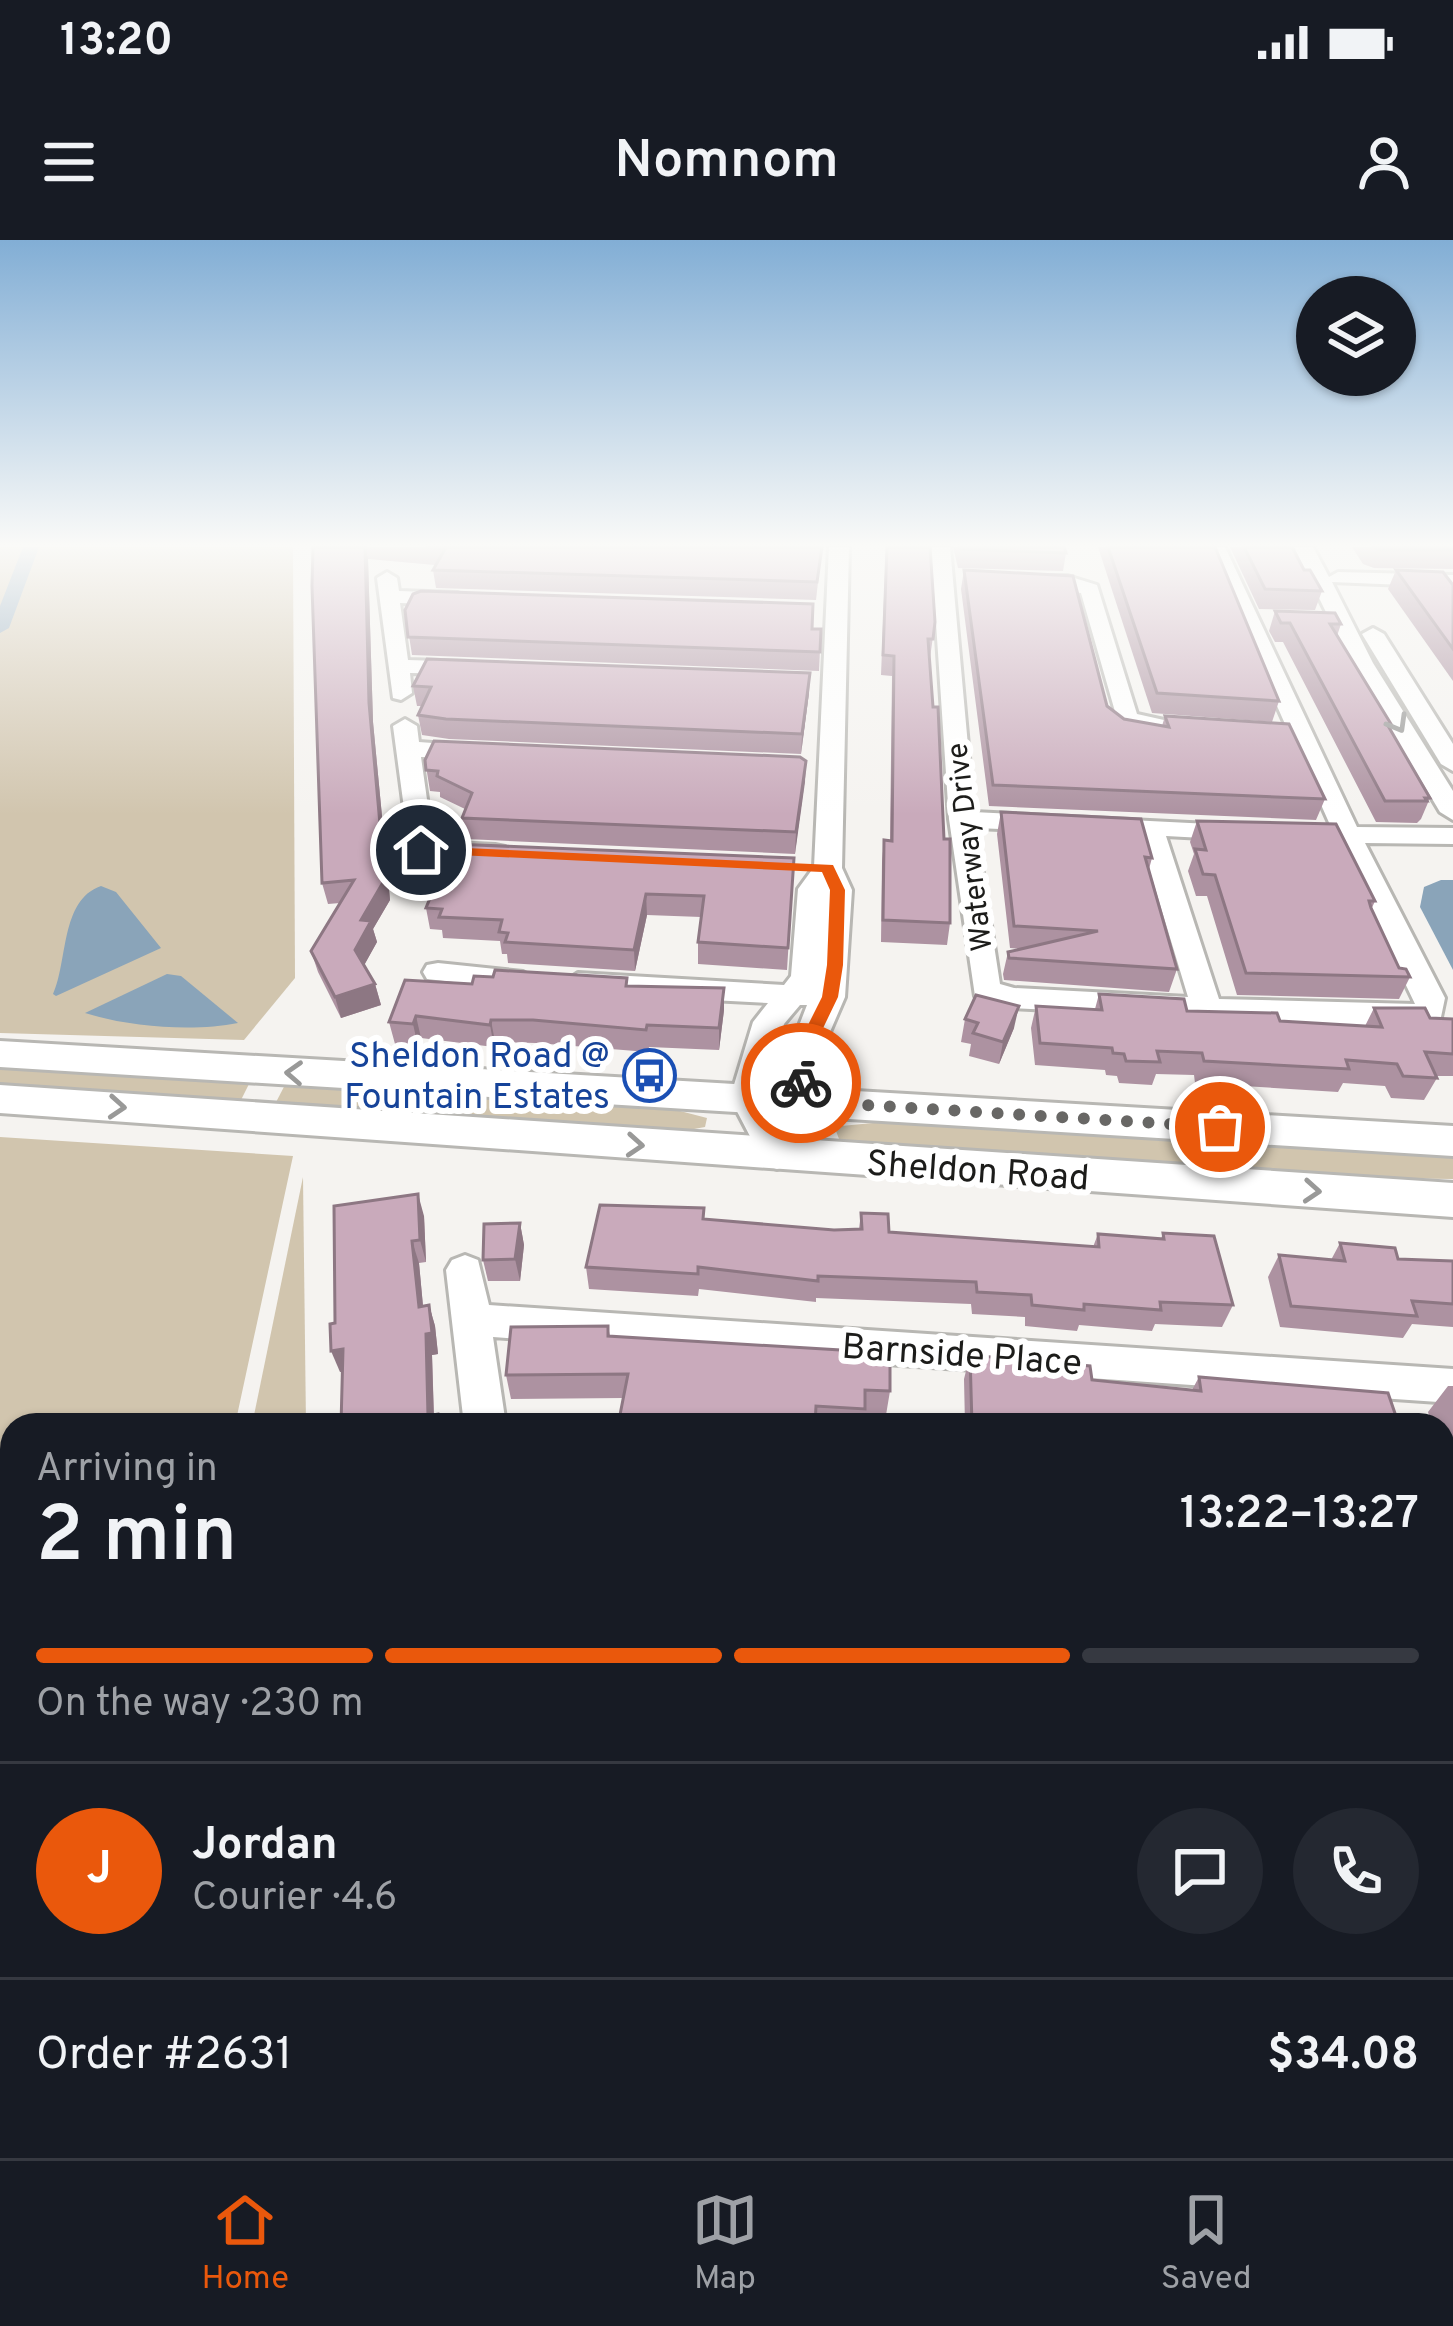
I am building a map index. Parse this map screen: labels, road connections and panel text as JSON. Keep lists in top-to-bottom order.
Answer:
{
  "streets": {
    "main road": ["Sheldon Road"],
    "street": ["Waterway Drive", "Barnside Place"]
  },
  "places": {
    "bus stop": ["Sheldon Road @ Fountain Estates"]
  },
  "page": {
    "status": "13:20",
    "header": "Nomnom",
    "heading": ["2 min", "Arriving in", "13:22–13:27"],
    "panel": [
      "Jordan",
      "Courier · 4.6",
      "Order #2631",
      "$34.08"
    ],
    "bar": "On the way · 230 m",
    "round": "J",
    "tabs": ["Home", "Map", "Saved"]
  }
}
